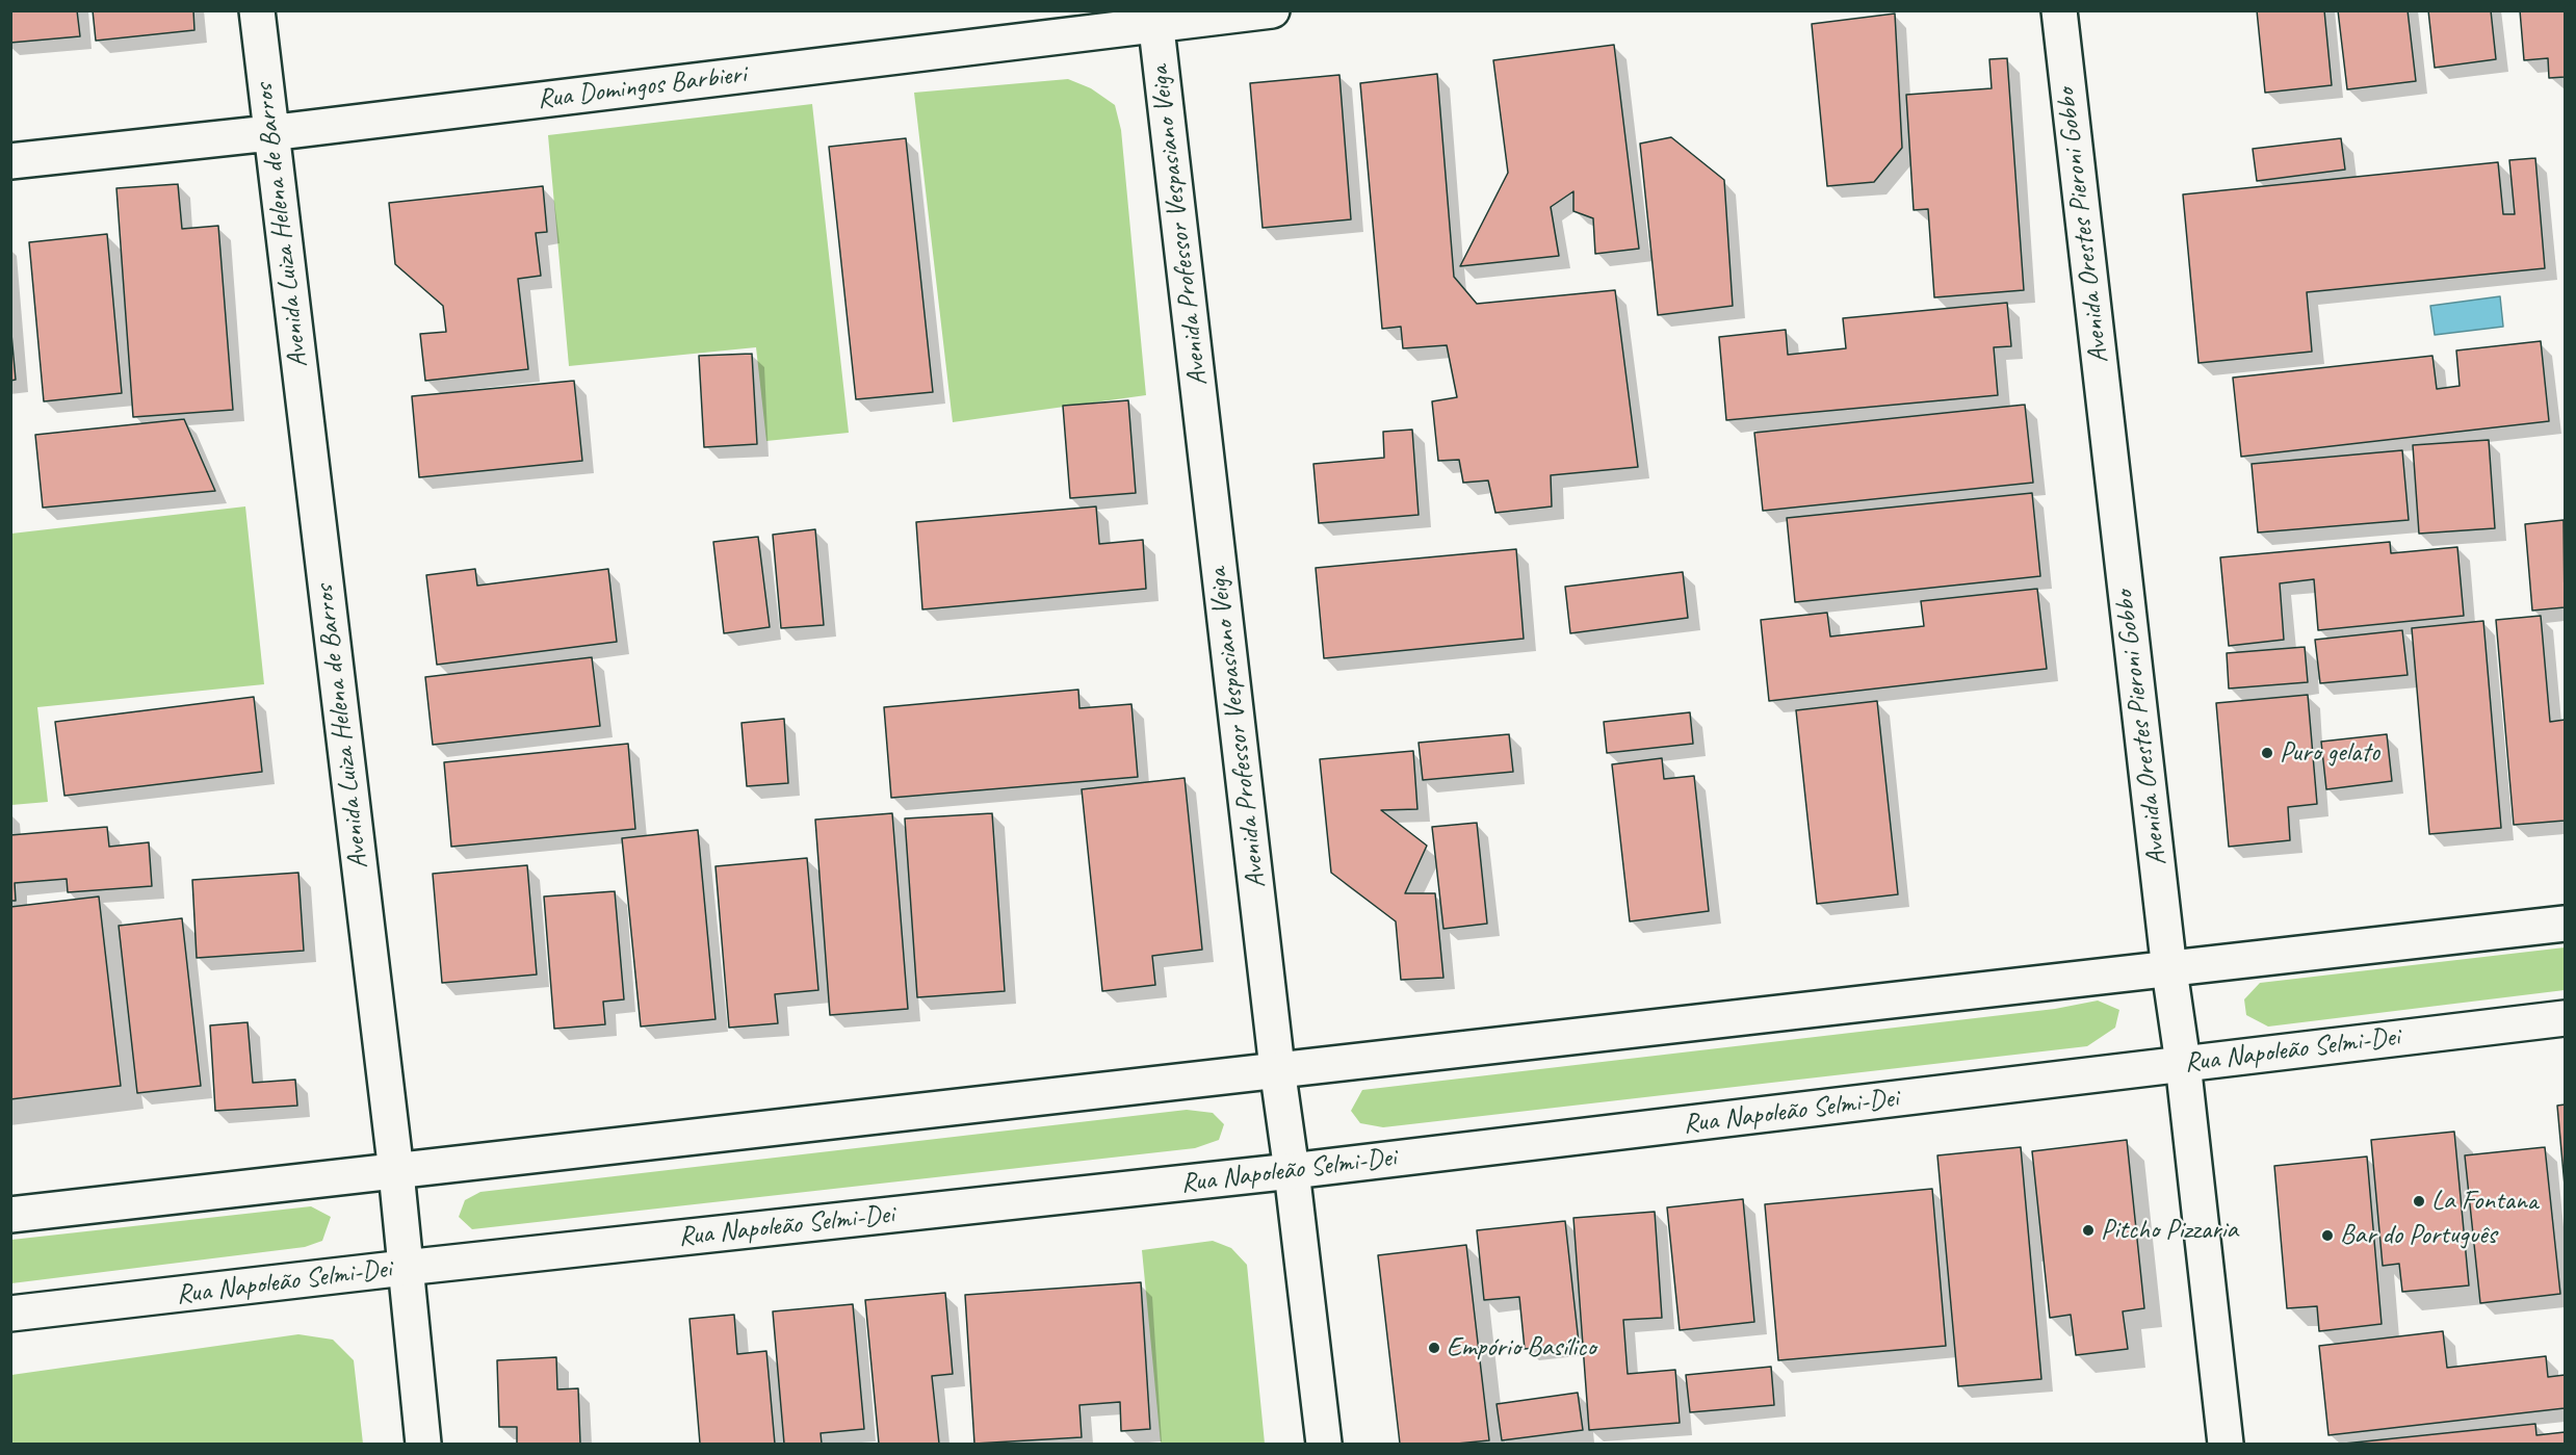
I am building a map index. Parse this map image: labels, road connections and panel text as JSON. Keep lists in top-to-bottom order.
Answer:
{
  "streets": {
    "street": [
      "Rua Domingos Barbieri",
      "Avenida Luiza Helena de Barros",
      "Avenida Professor Vespasiano Veiga",
      "Avenida Orestes Pieroni Gobbo",
      "Rua Napoleão Selmi-Dei"
    ]
  },
  "crossings": [
    ["Rua Domingos Barbieri", "Avenida Luiza Helena de Barros"],
    ["Rua Domingos Barbieri", "Avenida Professor Vespasiano Veiga"],
    ["Avenida Luiza Helena de Barros", "Rua Napoleão Selmi-Dei"],
    ["Avenida Professor Vespasiano Veiga", "Rua Napoleão Selmi-Dei"],
    ["Avenida Orestes Pieroni Gobbo", "Rua Napoleão Selmi-Dei"]
  ],
  "places": [
    "Puro gelato",
    "La Fontana",
    "Pitcho Pizzaria",
    "Bar do Português",
    "Empório Basílico"
  ]
}
